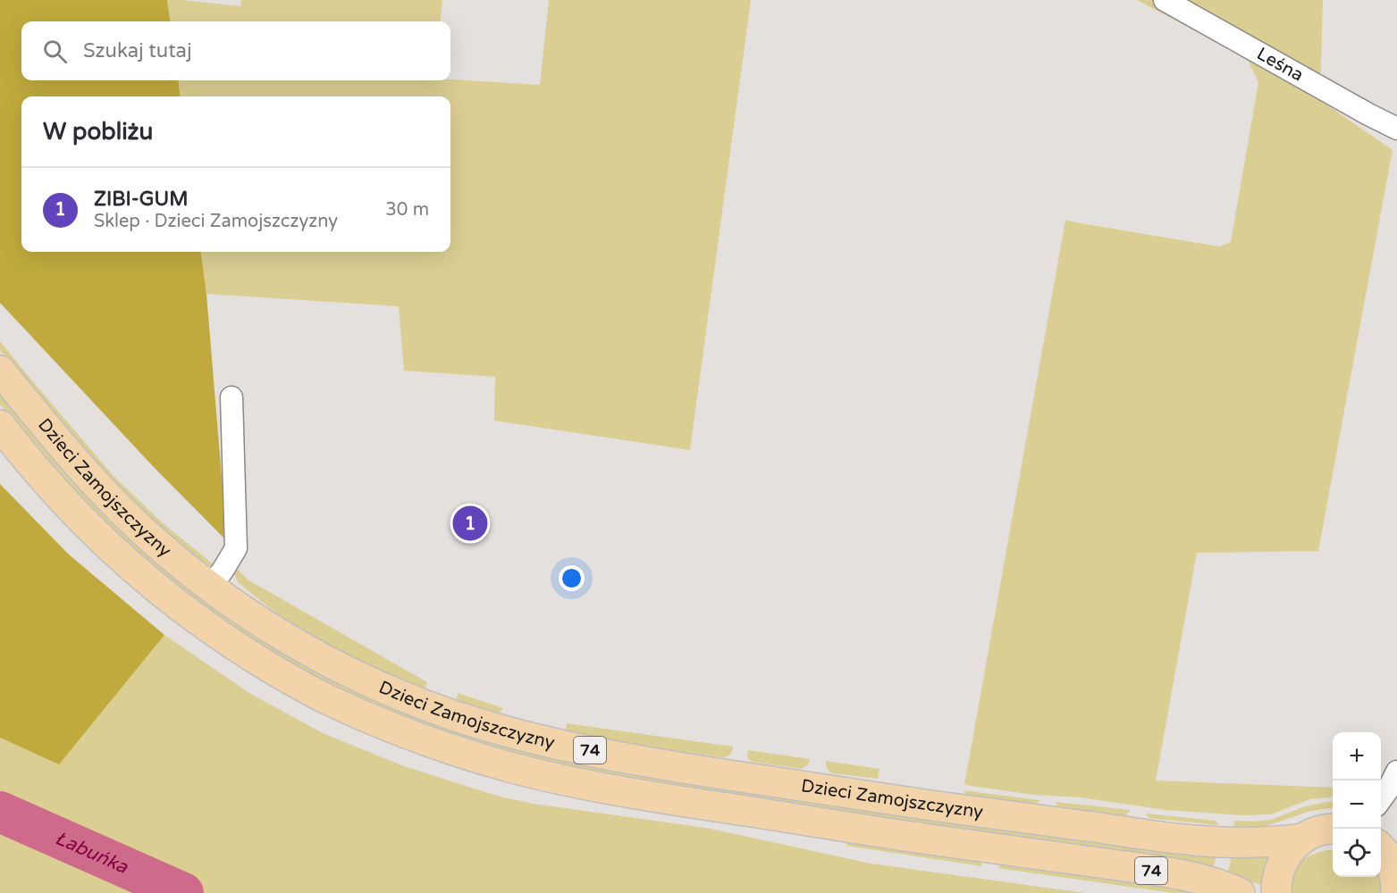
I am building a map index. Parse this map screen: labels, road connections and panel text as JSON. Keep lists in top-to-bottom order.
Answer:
{
  "streets": {
    "main road": ["Dzieci Zamojszczyzny", "74"],
    "street": ["Leśna"]
  },
  "crossings": [
    ["Dzieci Zamojszczyzny", "74"]
  ],
  "water": ["Łabuńka"],
  "page": {
    "search": "Szukaj tutaj",
    "heading": "W pobliżu",
    "list": [
      {
        "mark": "1",
        "name": "ZIBI-GUM",
        "note": "Sklep · Dzieci Zamojszczyzny",
        "value": "30 m"
      }
    ],
    "pins": "1",
    "map_buttons": ["+", "−"]
  }
}
